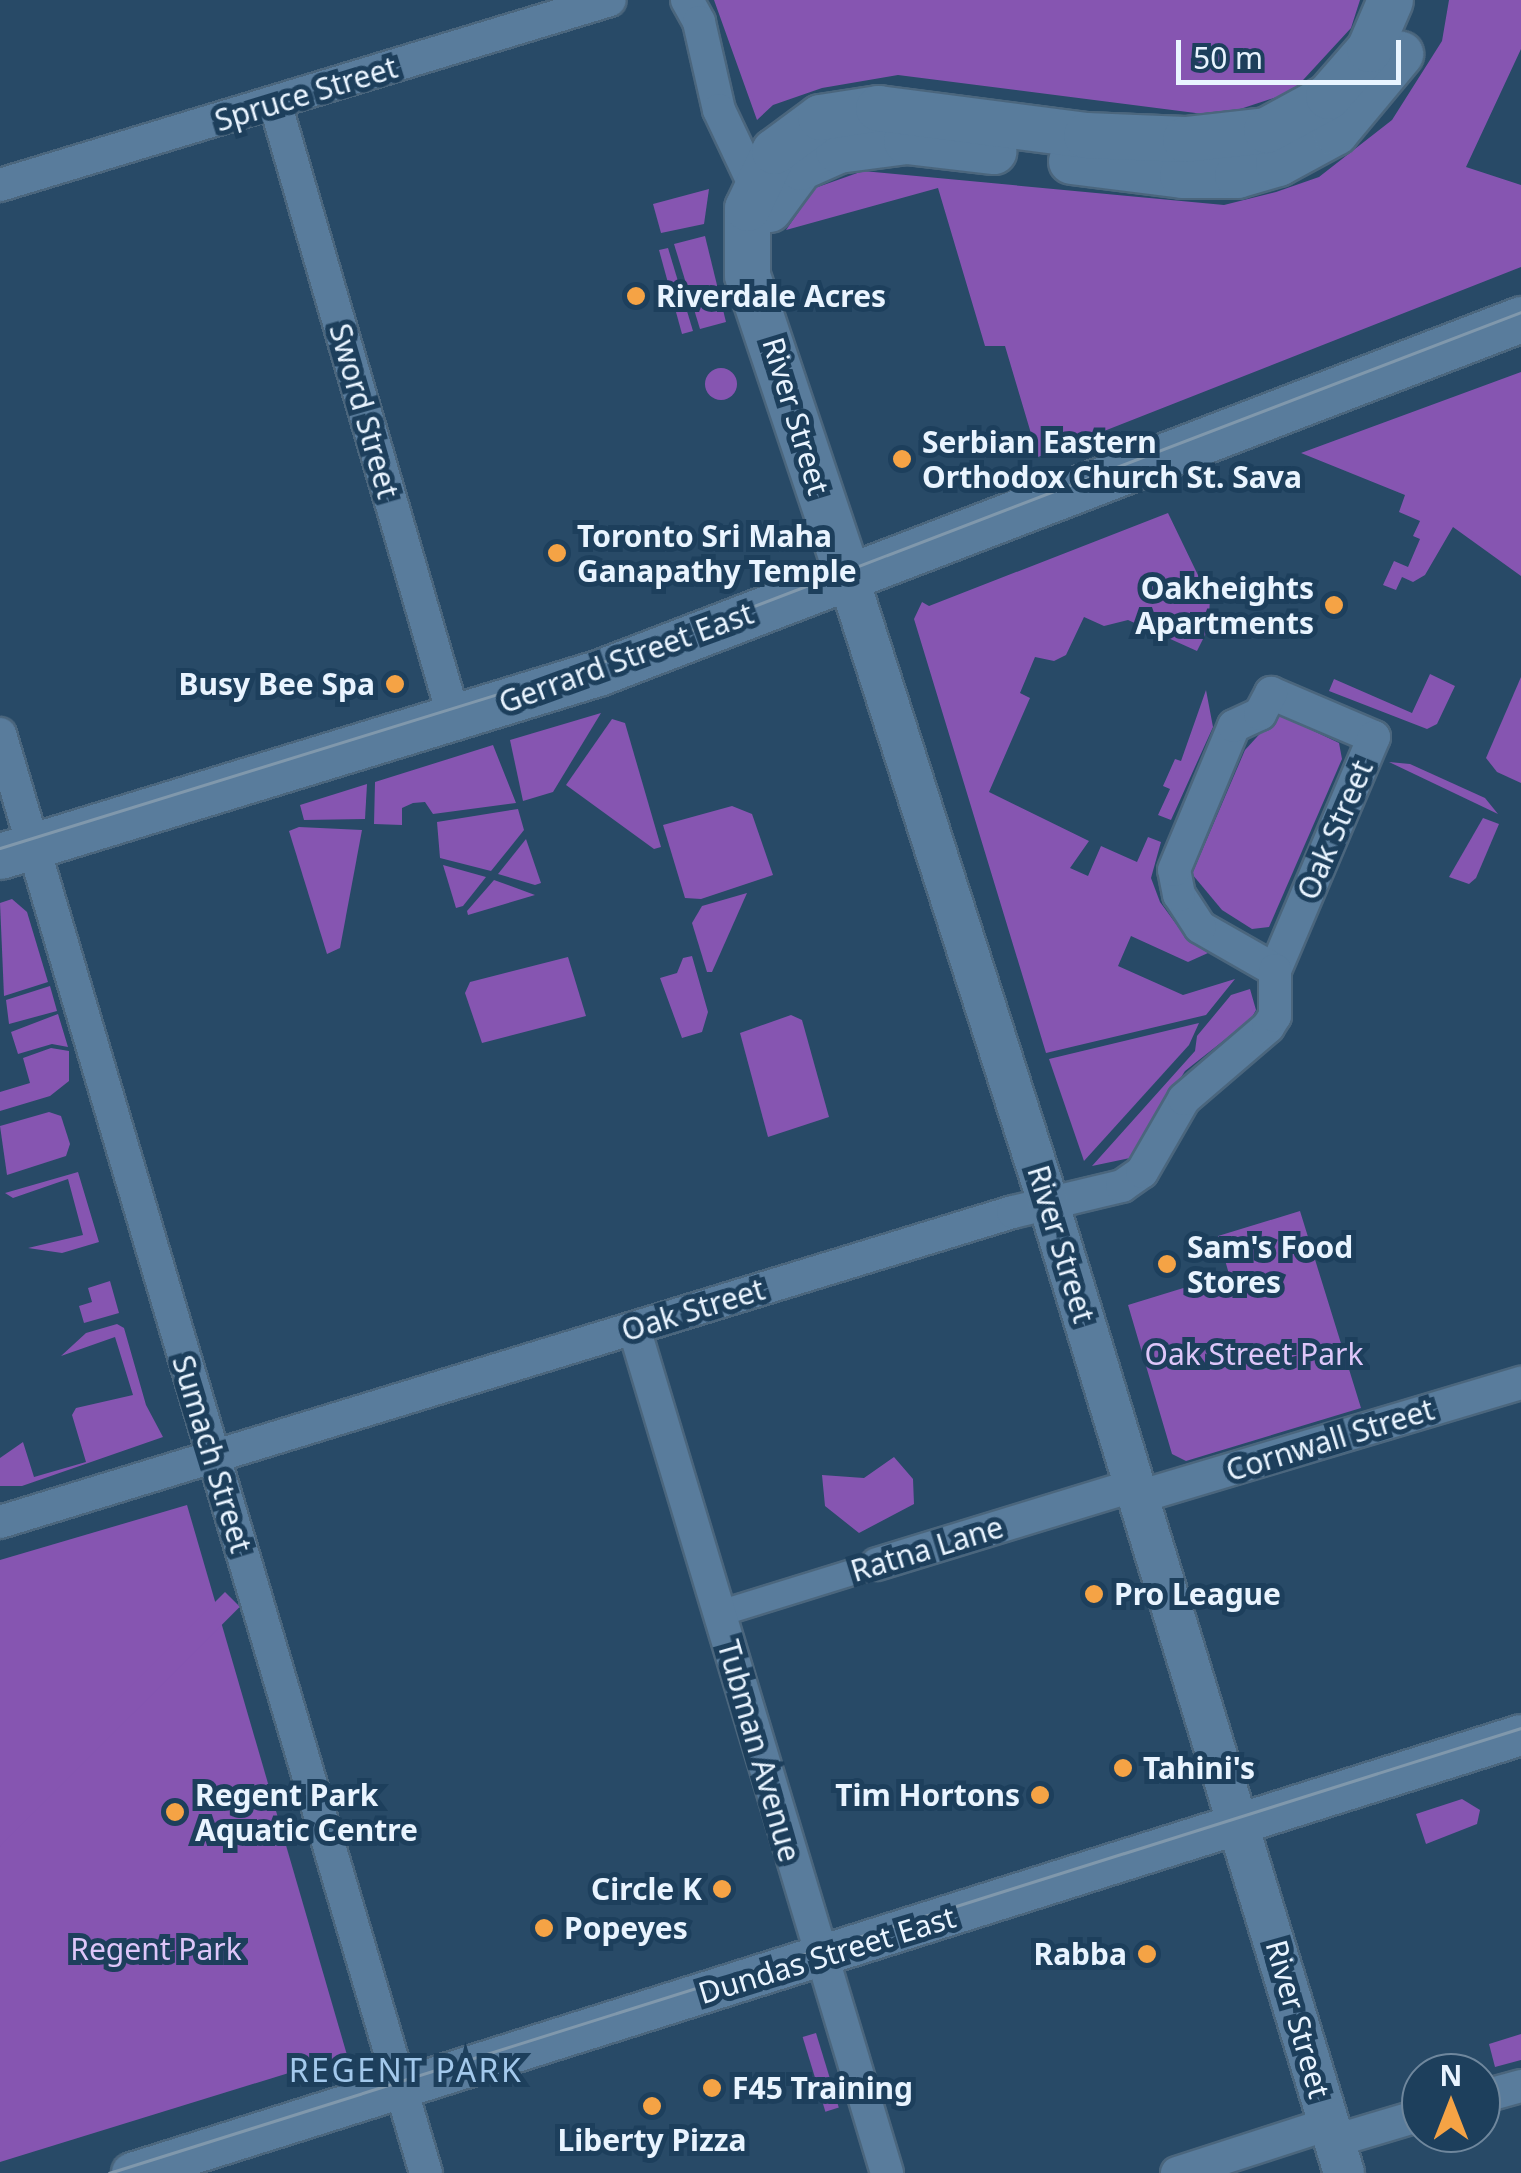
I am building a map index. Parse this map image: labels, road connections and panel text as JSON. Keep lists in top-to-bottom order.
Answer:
{
  "streets": {
    "main road": ["River Street", "Gerrard Street East"],
    "street": [
      "Spruce Street",
      "Sword Street",
      "Oak Street",
      "Cornwall Street",
      "Sumach Street",
      "Ratna Lane",
      "Tubman Avenue",
      "Dundas Street East"
    ]
  },
  "crossings": [
    ["Spruce Street", "Sword Street"],
    ["Sword Street", "Gerrard Street East"],
    ["River Street", "Gerrard Street East"],
    ["River Street", "Oak Street"],
    ["River Street", "Cornwall Street"],
    ["River Street", "Ratna Lane"],
    ["River Street", "Dundas Street East"],
    ["Gerrard Street East", "Sumach Street"],
    ["Oak Street", "Sumach Street"],
    ["Oak Street", "Tubman Avenue"],
    ["Cornwall Street", "Ratna Lane"],
    ["Sumach Street", "Dundas Street East"],
    ["Ratna Lane", "Tubman Avenue"],
    ["Tubman Avenue", "Dundas Street East"]
  ],
  "districts": ["REGENT PARK"],
  "parks": ["Oak Street Park", "Regent Park"],
  "places": [
    "Riverdale Acres",
    "Serbian Eastern Orthodox Church St. Sava",
    "Toronto Sri Maha Ganapathy Temple",
    "Oakheights Apartments",
    "Busy Bee Spa",
    "Sam's Food Stores",
    "Pro League",
    "Tahini's",
    "Tim Hortons",
    "Regent Park Aquatic Centre",
    "Circle K",
    "Popeyes",
    "Rabba",
    "F45 Training",
    "Liberty Pizza"
  ],
  "scale_bar": "50 m",
  "north": "top"
}
